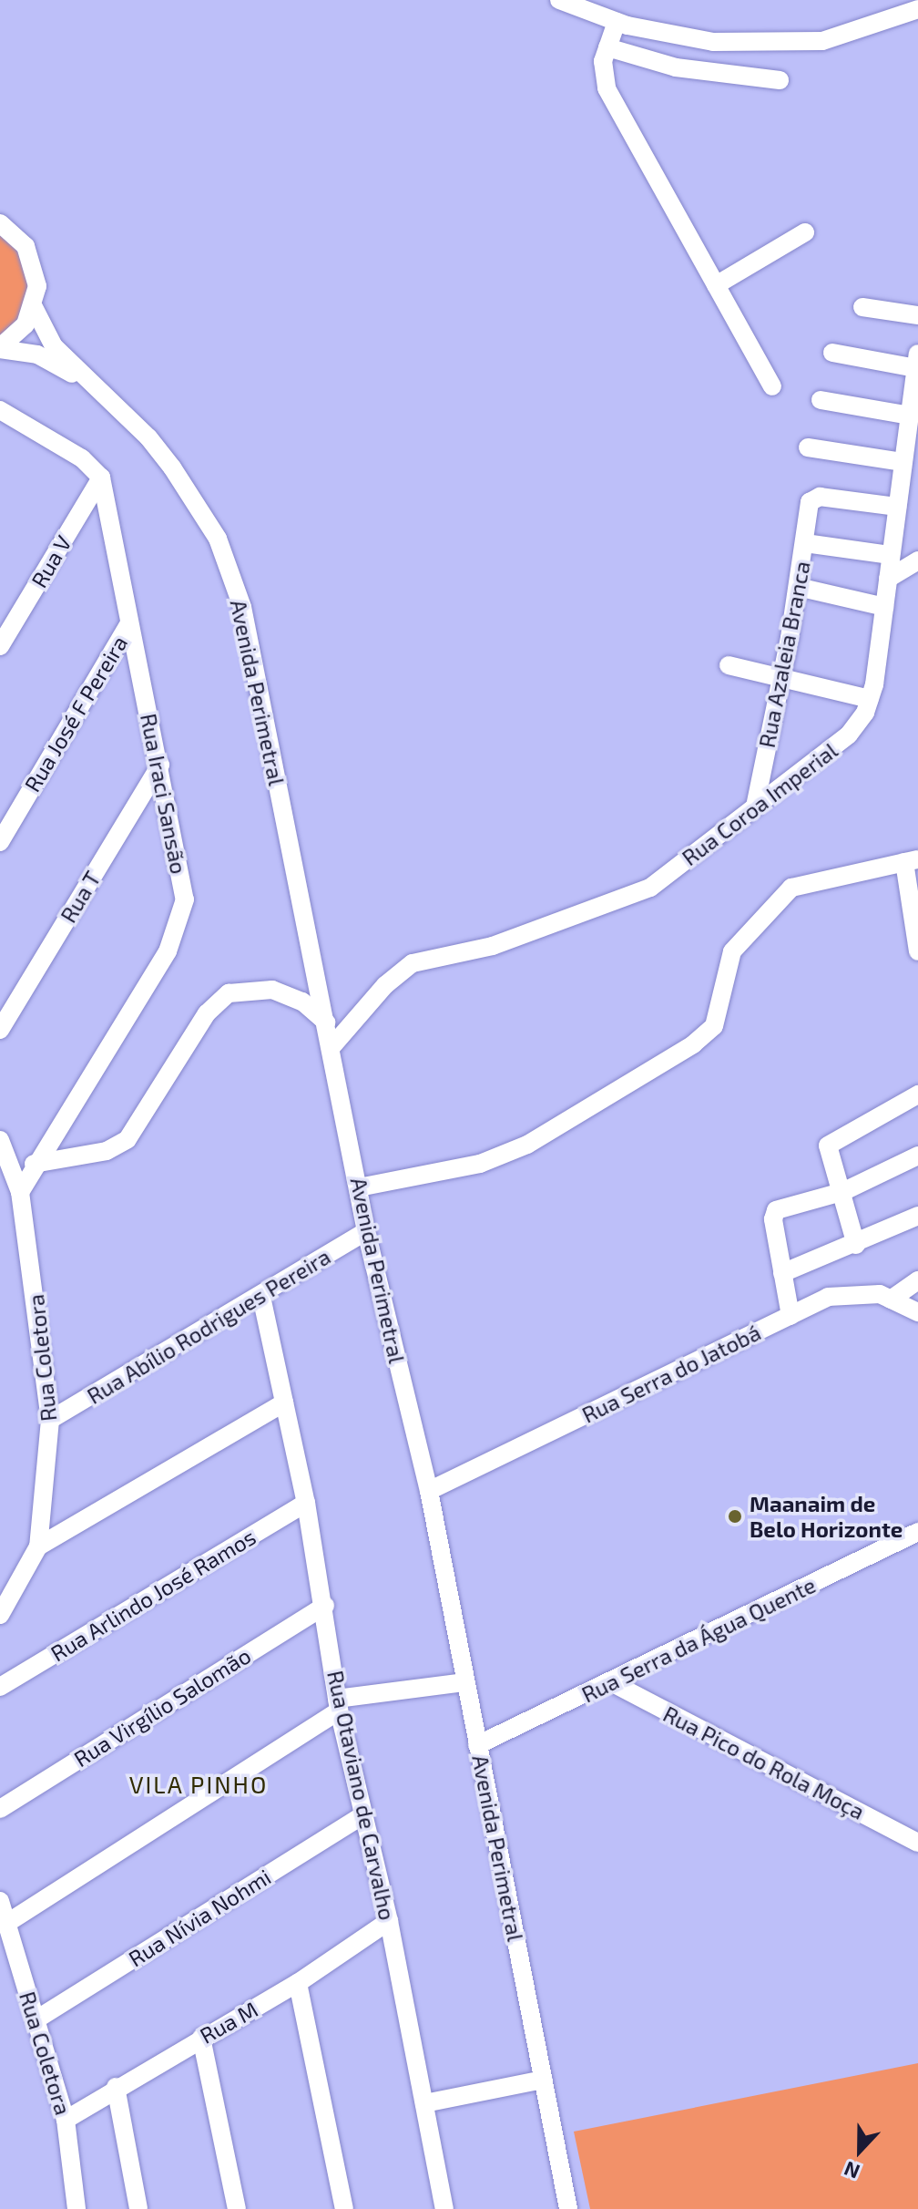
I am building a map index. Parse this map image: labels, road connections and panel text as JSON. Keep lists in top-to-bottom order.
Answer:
{
  "streets": {
    "street": [
      "Rua V",
      "Rua Azaleia Branca",
      "Avenida Perimetral",
      "Rua José F Pereira",
      "Rua Iraci Sansão",
      "Rua Coroa Imperial",
      "Rua T",
      "Rua Abílio Rodrigues Pereira",
      "Rua Coletora",
      "Rua Serra do Jatobá",
      "Rua Arlindo José Ramos",
      "Rua Serra da Água Quente",
      "Rua Virgílio Salomão",
      "Rua Pico do Rola Moça",
      "Rua Otaviano de Carvalho",
      "Rua Nívia Nohmi",
      "Rua M"
    ]
  },
  "crossings": [
    ["Rua V", "Rua Iraci Sansão"],
    ["Rua Azaleia Branca", "Rua Coroa Imperial"],
    ["Avenida Perimetral", "Rua Coroa Imperial"],
    ["Avenida Perimetral", "Rua Abílio Rodrigues Pereira"],
    ["Avenida Perimetral", "Rua Serra do Jatobá"],
    ["Avenida Perimetral", "Rua Serra da Água Quente"],
    ["Rua José F Pereira", "Rua Iraci Sansão"],
    ["Rua Iraci Sansão", "Rua T"],
    ["Rua Iraci Sansão", "Rua Coletora"],
    ["Rua Abílio Rodrigues Pereira", "Rua Coletora"],
    ["Rua Abílio Rodrigues Pereira", "Rua Otaviano de Carvalho"],
    ["Rua Coletora", "Rua Nívia Nohmi"],
    ["Rua Coletora", "Rua M"],
    ["Rua Arlindo José Ramos", "Rua Otaviano de Carvalho"],
    ["Rua Serra da Água Quente", "Rua Pico do Rola Moça"],
    ["Rua Virgílio Salomão", "Rua Otaviano de Carvalho"],
    ["Rua Otaviano de Carvalho", "Rua Nívia Nohmi"],
    ["Rua Otaviano de Carvalho", "Rua M"]
  ],
  "districts": ["VILA PINHO"],
  "places": ["Maanaim de Belo Horizonte"],
  "north": "bottom"
}
